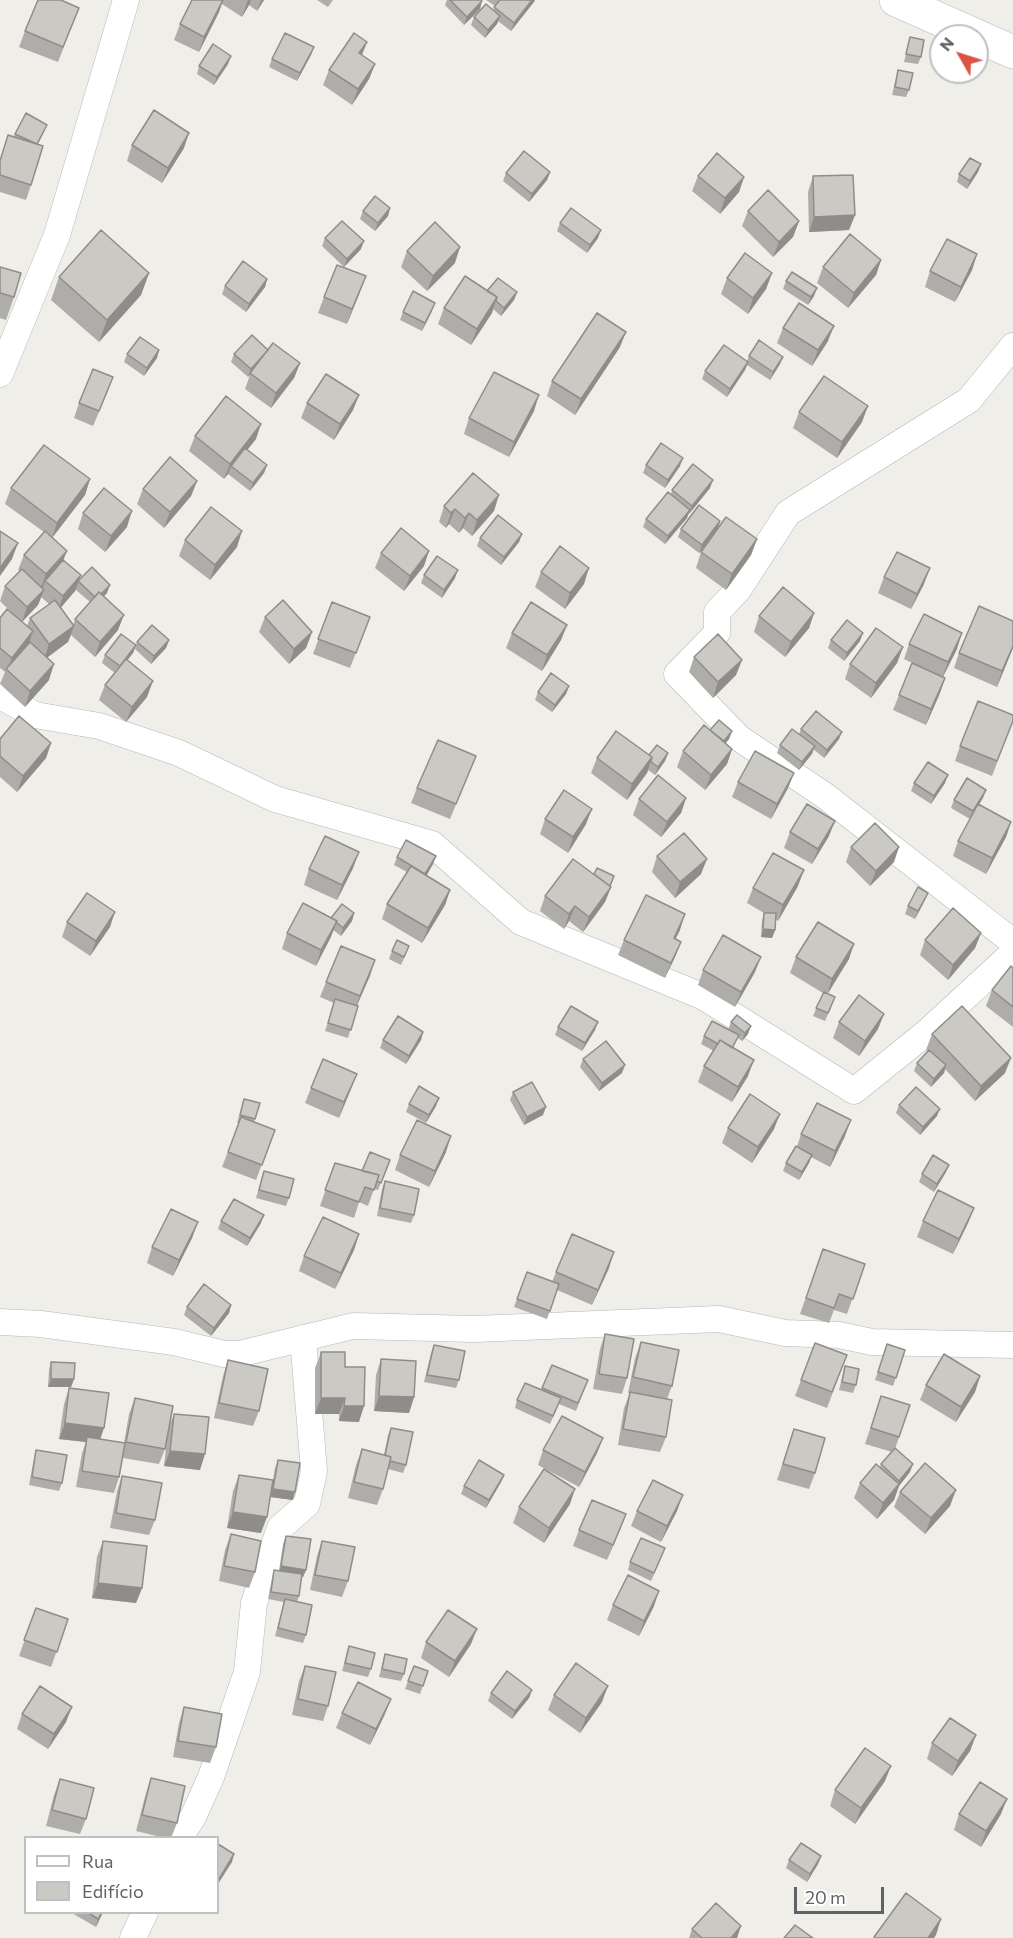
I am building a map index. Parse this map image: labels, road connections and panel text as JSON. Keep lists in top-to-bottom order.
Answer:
{
  "legend": ["Rua", "Edifício"],
  "scale_bar": "20 m",
  "north": "top left"
}
